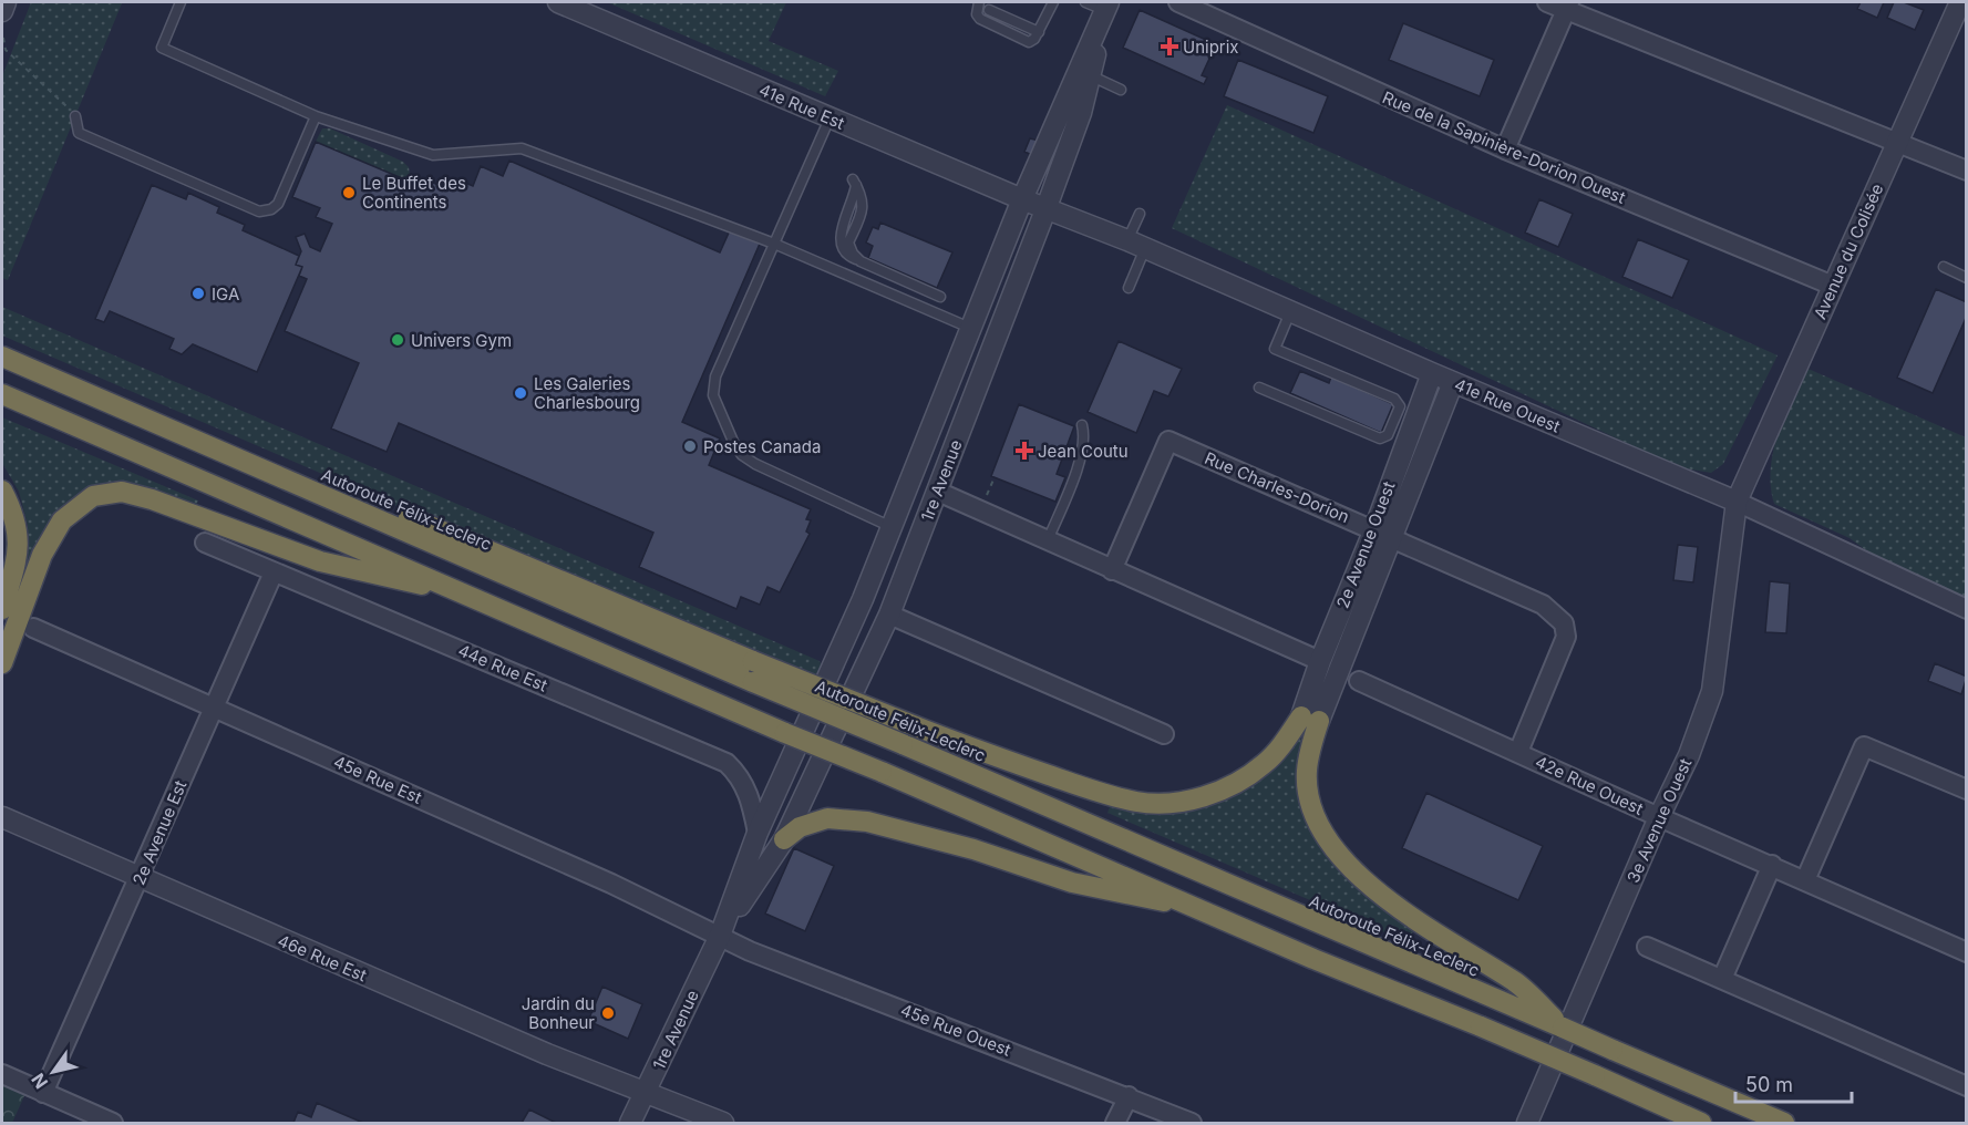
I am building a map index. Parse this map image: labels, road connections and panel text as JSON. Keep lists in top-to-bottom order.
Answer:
{
  "streets": {
    "highway": ["Autoroute Félix-Leclerc"],
    "street": [
      "41e Rue Est",
      "Rue de la Sapinière-Dorion Ouest",
      "Avenue du Colisée",
      "41e Rue Ouest",
      "1re Avenue",
      "Rue Charles-Dorion",
      "2e Avenue Ouest",
      "44e Rue Est",
      "45e Rue Est",
      "42e Rue Ouest",
      "3e Avenue Ouest",
      "2e Avenue Est",
      "46e Rue Est",
      "45e Rue Ouest"
    ]
  },
  "crossings": [
    ["41e Rue Est", "41e Rue Ouest"],
    ["41e Rue Est", "1re Avenue"],
    ["Rue de la Sapinière-Dorion Ouest", "Avenue du Colisée"],
    ["Avenue du Colisée", "41e Rue Ouest"],
    ["Avenue du Colisée", "3e Avenue Ouest"],
    ["41e Rue Ouest", "1re Avenue"],
    ["41e Rue Ouest", "2e Avenue Ouest"],
    ["41e Rue Ouest", "3e Avenue Ouest"],
    ["1re Avenue", "44e Rue Est"],
    ["1re Avenue", "45e Rue Est"],
    ["1re Avenue", "46e Rue Est"],
    ["1re Avenue", "45e Rue Ouest"],
    ["Rue Charles-Dorion", "2e Avenue Ouest"],
    ["Rue Charles-Dorion", "42e Rue Ouest"],
    ["44e Rue Est", "2e Avenue Est"],
    ["45e Rue Est", "2e Avenue Est"],
    ["45e Rue Est", "45e Rue Ouest"],
    ["42e Rue Ouest", "3e Avenue Ouest"],
    ["2e Avenue Est", "46e Rue Est"]
  ],
  "places": {
    "health": ["Uniprix", "Jean Coutu"],
    "other": [
      "Le Buffet des Continents",
      "IGA",
      "Univers Gym",
      "Les Galeries Charlesbourg",
      "Postes Canada",
      "Jardin du Bonheur"
    ]
  },
  "scale_bar": "50 m",
  "north": "bottom left"
}
